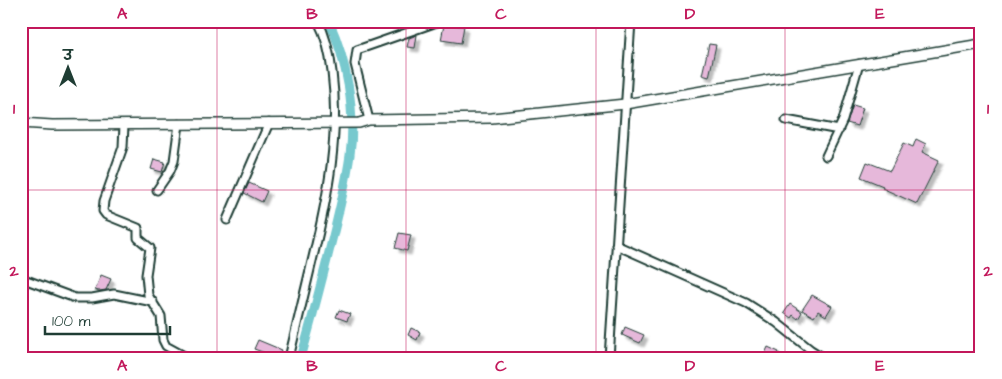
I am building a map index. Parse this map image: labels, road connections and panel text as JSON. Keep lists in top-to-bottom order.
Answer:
{
  "scale_bar": "100 m",
  "north": "top",
  "grid": {
    "columns": [
      "A",
      "B",
      "C",
      "D",
      "E"
    ],
    "rows": ["1", "2"]
  }
}
